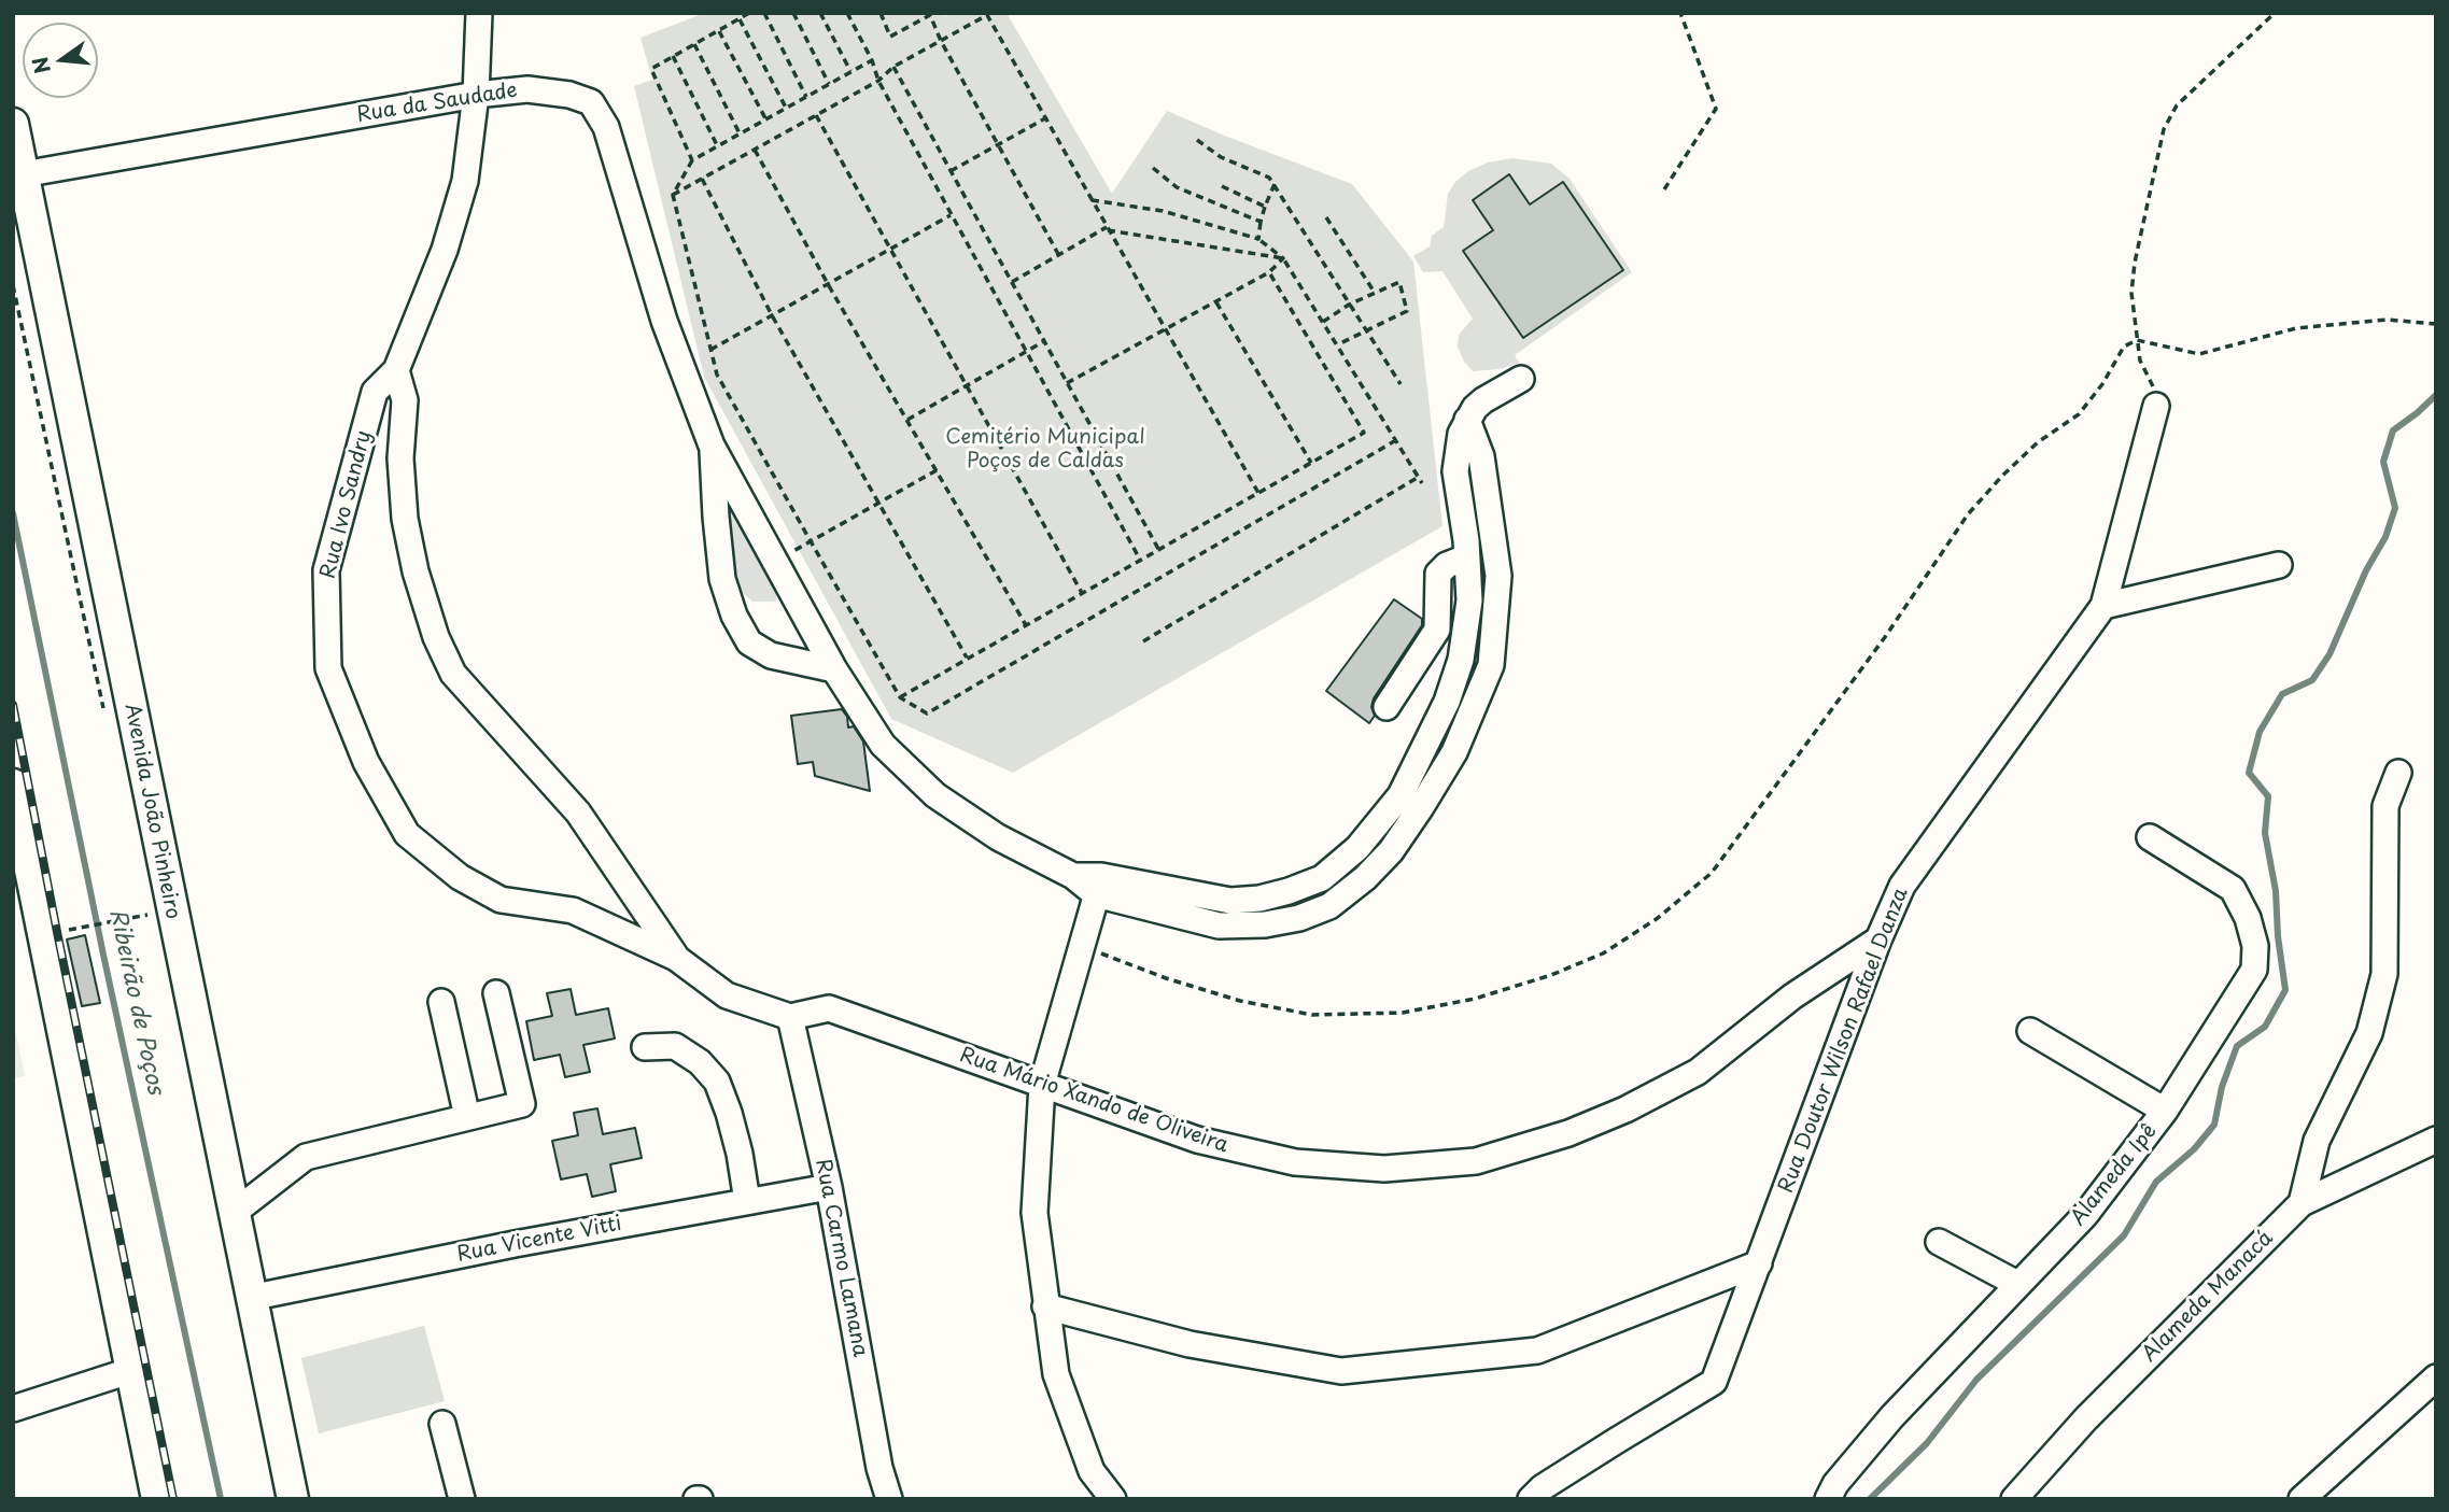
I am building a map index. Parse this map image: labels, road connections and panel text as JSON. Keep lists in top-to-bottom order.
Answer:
{
  "streets": {
    "main road": ["Avenida João Pinheiro"],
    "street": [
      "Rua da Saudade",
      "Rua Ivo Sandry",
      "Rua Doutor Wilson Rafael Danza",
      "Rua Mário Xando de Oliveira",
      "Alameda Ipê",
      "Rua Vicente Vitti",
      "Rua Carmo Lamana",
      "Alameda Manacá"
    ]
  },
  "crossings": [
    ["Rua da Saudade", "Rua Ivo Sandry"],
    ["Rua da Saudade", "Avenida João Pinheiro"],
    ["Avenida João Pinheiro", "Rua Vicente Vitti"],
    ["Rua Doutor Wilson Rafael Danza", "Rua Mário Xando de Oliveira"],
    ["Rua Mário Xando de Oliveira", "Rua Carmo Lamana"],
    ["Rua Vicente Vitti", "Rua Carmo Lamana"]
  ],
  "water": ["Ribeirão de Poços"],
  "parks": ["Cemitério Municipal Poços de Caldas"],
  "north": "left"
}
